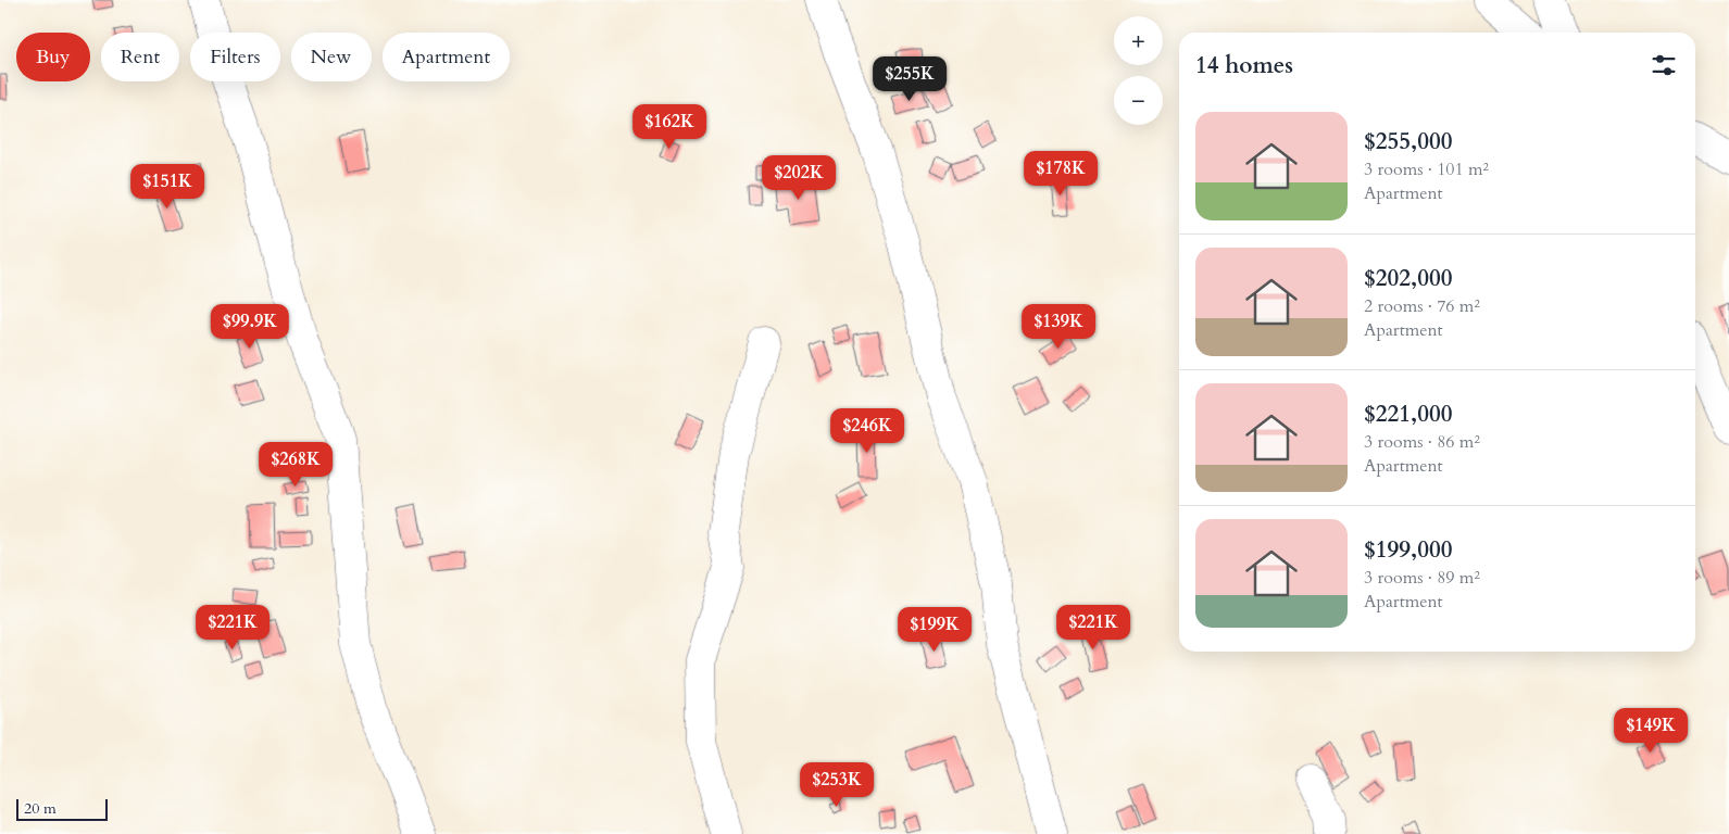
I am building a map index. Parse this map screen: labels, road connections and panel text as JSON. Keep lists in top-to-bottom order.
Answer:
{
  "scale_bar": "20 m",
  "page": {
    "map_buttons": ["+", "−"],
    "chip": [
      "Buy",
      "Rent",
      "Filters",
      "New",
      "Apartment"
    ],
    "heading": "14 homes",
    "price": [
      "$255K",
      "$162K",
      "$178K",
      "$202K",
      "$151K",
      "$99.9K",
      "$139K",
      "$246K",
      "$268K",
      "$221K",
      "$221K",
      "$199K",
      "$149K",
      "$253K"
    ],
    "list": [
      {
        "name": "$255,000",
        "note": "3 rooms · 101 m² · Apartment"
      },
      {
        "name": "$202,000",
        "note": "2 rooms · 76 m² · Apartment"
      },
      {
        "name": "$221,000",
        "note": "3 rooms · 86 m² · Apartment"
      },
      {
        "name": "$199,000",
        "note": "3 rooms · 89 m² · Apartment"
      }
    ],
    "scale": "20 m"
  }
}
